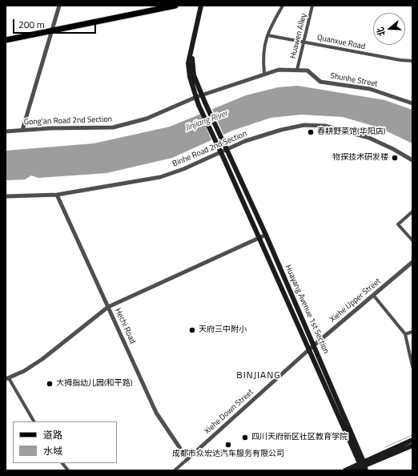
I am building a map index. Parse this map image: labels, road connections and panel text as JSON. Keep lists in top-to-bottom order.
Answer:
{
  "streets": {
    "main road": ["Huayang Avenue 1st Section"],
    "street": [
      "Huawen Alley",
      "Quanxue Road",
      "Shunhe Street",
      "Gong'an Road 2nd Section",
      "Binhe Road 2nd Section",
      "Xiehe Upper Street",
      "Hechi Road",
      "Xiehe Down Street"
    ]
  },
  "crossings": [
    ["Huawen Alley", "Quanxue Road"],
    ["Huawen Alley", "Shunhe Street"],
    ["Shunhe Street", "Gong'an Road 2nd Section"],
    ["Shunhe Street", "Huayang Avenue 1st Section"],
    ["Gong'an Road 2nd Section", "Huayang Avenue 1st Section"],
    ["Binhe Road 2nd Section", "Hechi Road"],
    ["Xiehe Upper Street", "Huayang Avenue 1st Section"],
    ["Xiehe Upper Street", "Xiehe Down Street"],
    ["Huayang Avenue 1st Section", "Xiehe Down Street"],
    ["Hechi Road", "Xiehe Down Street"]
  ],
  "districts": ["BINJIANG"],
  "water": ["Jinjiang River"],
  "places": [
    "春耕野菜馆(华阳店)",
    "物探技术研发楼",
    "天府三中附小",
    "大拇指幼儿园(和平路)",
    "四川天府新区社区教育学院",
    "成都市众宏达汽车服务有限公司"
  ],
  "legend": ["道路", "水域"],
  "scale_bar": "200 m",
  "north": "left"
}
